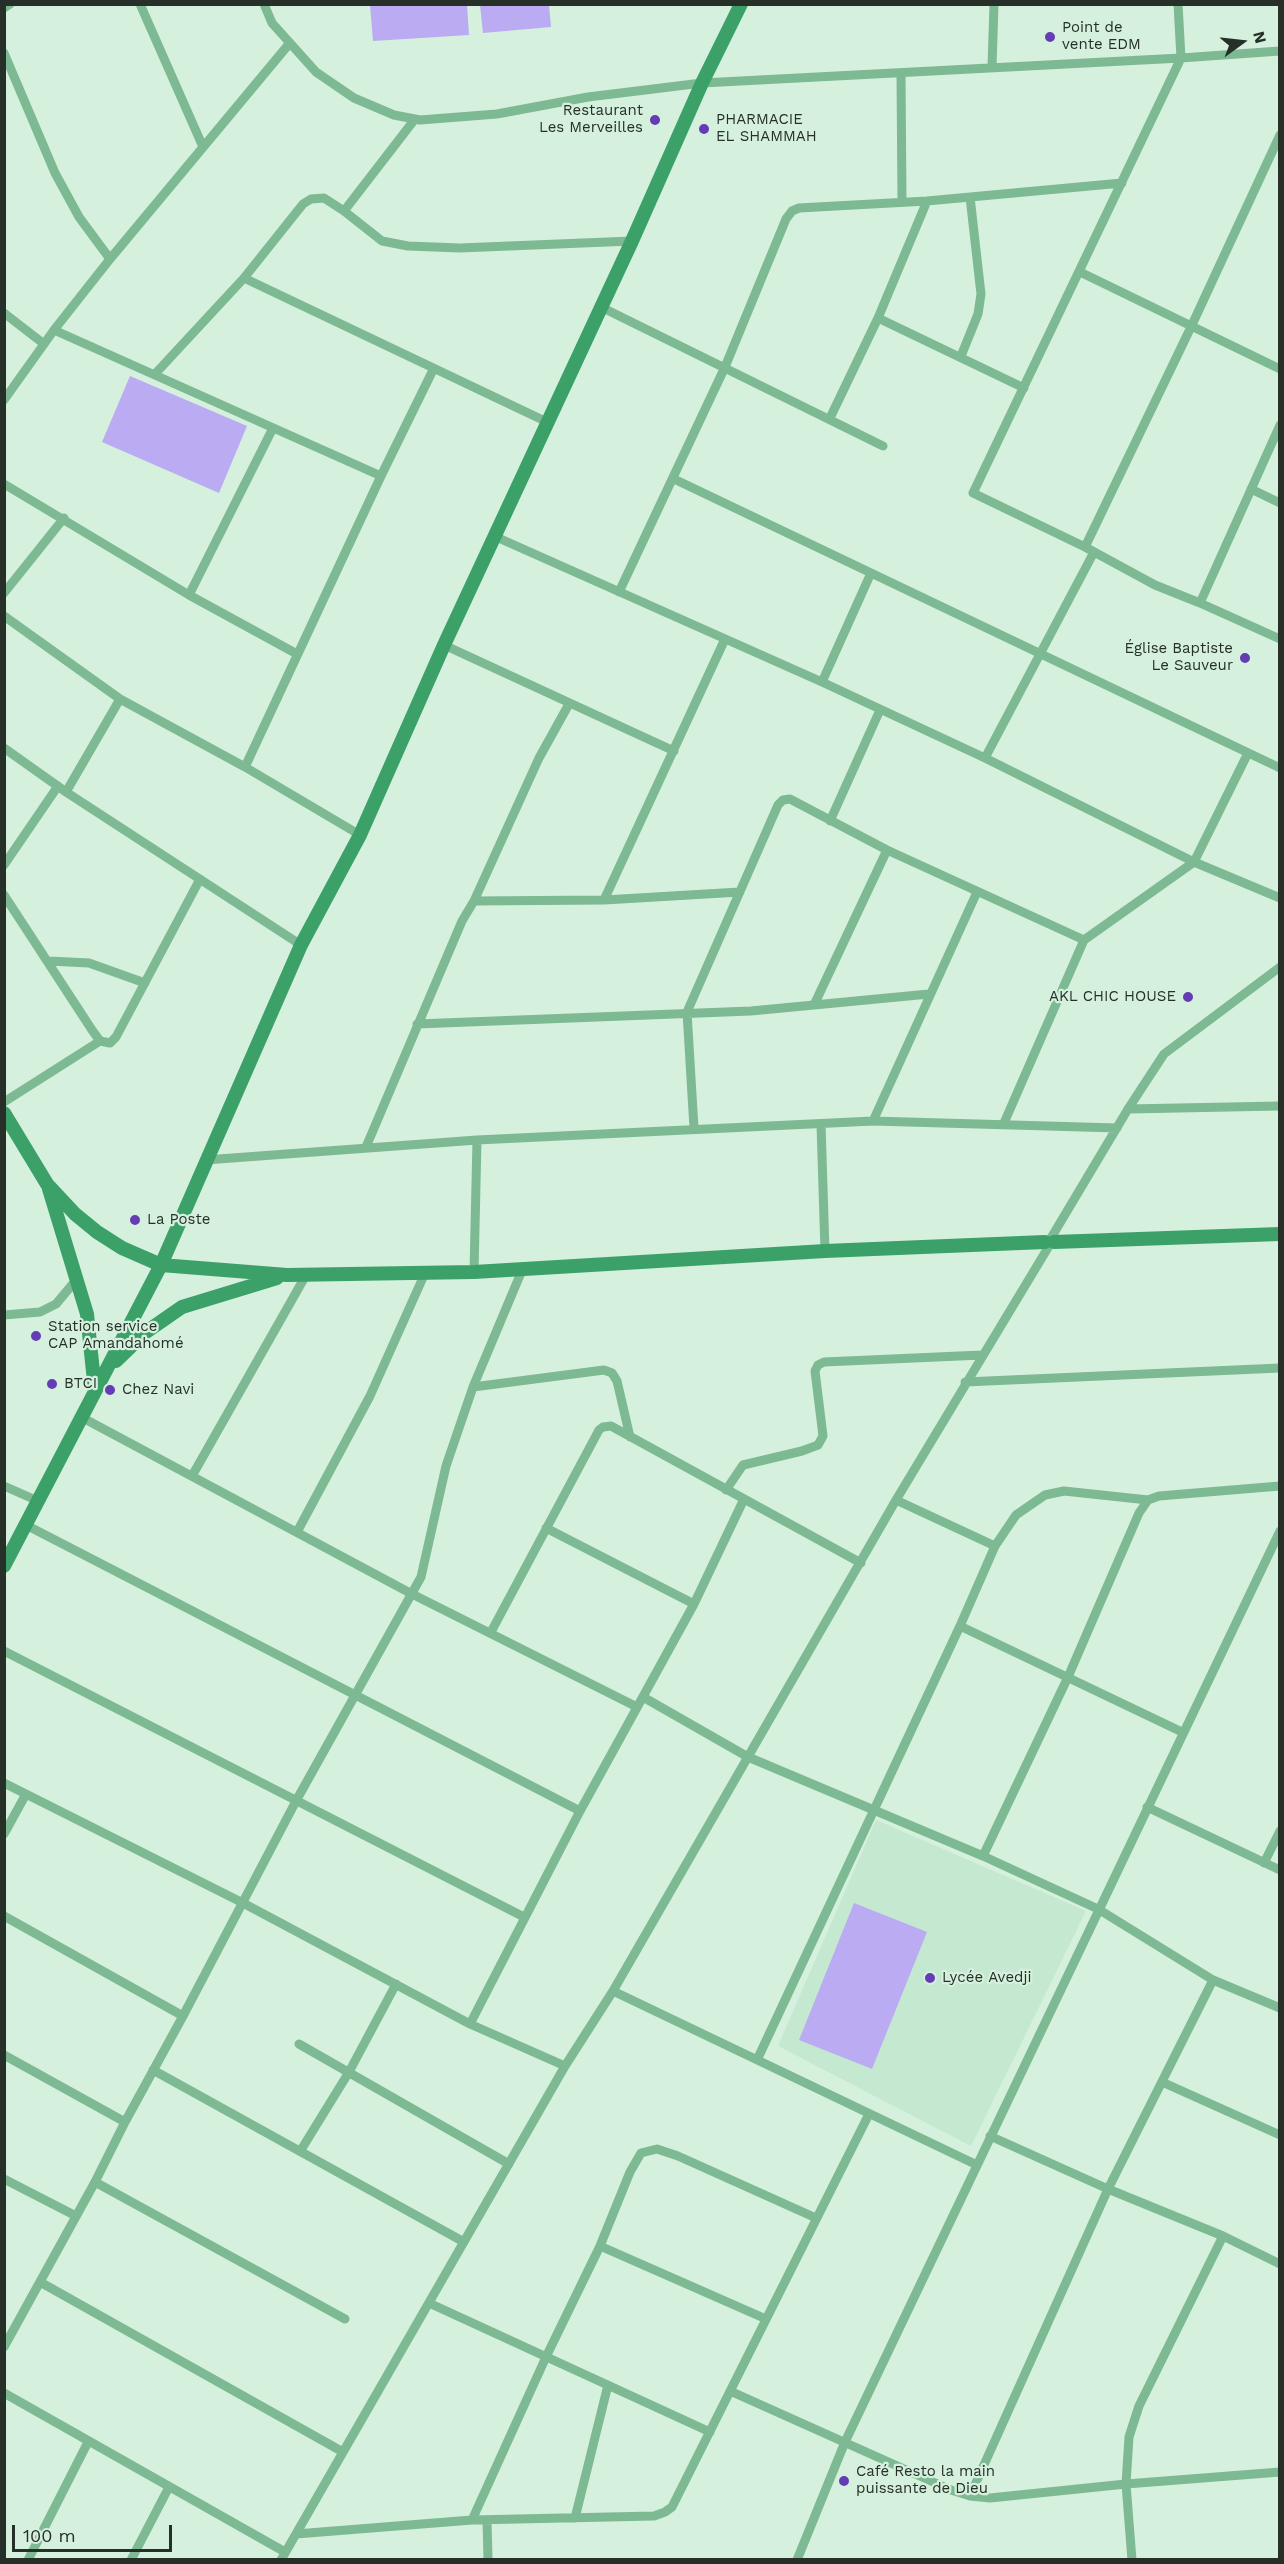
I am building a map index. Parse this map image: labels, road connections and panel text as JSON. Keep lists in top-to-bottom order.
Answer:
{
  "places": [
    "Point de vente EDM",
    "Restaurant Les Merveilles",
    "PHARMACIE EL SHAMMAH",
    "Église Baptiste Le Sauveur",
    "AKL CHIC HOUSE",
    "La Poste",
    "Station service CAP Amandahomé",
    "BTCI",
    "Chez Navi",
    "Lycée Avedji",
    "Café Resto la main puissante de Dieu"
  ],
  "scale_bar": "100 m",
  "north": "right"
}
